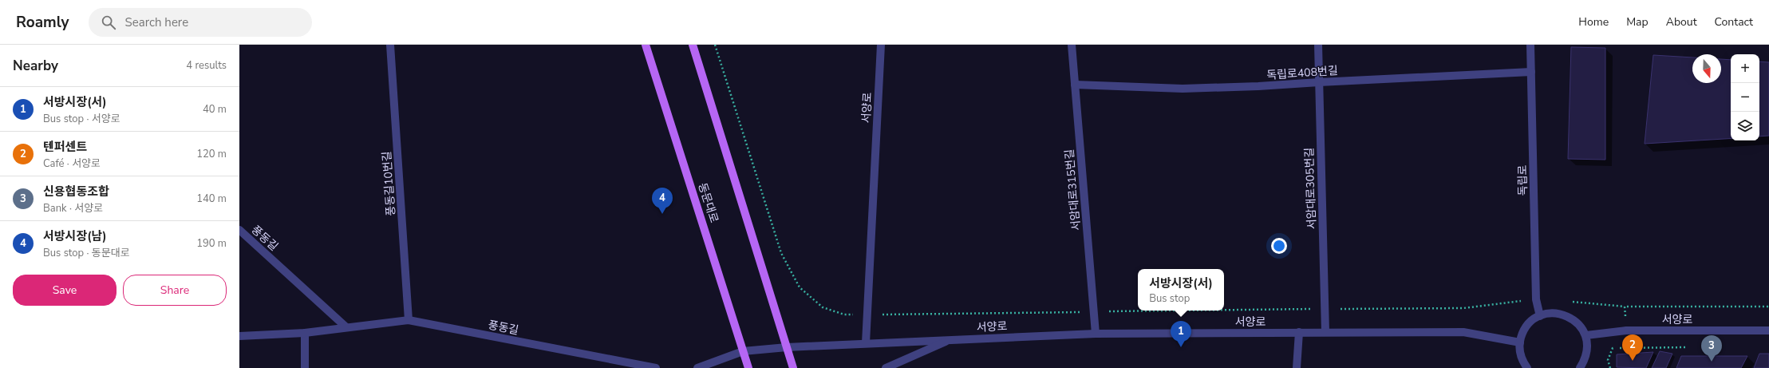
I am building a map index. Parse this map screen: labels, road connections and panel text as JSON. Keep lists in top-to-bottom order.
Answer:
{
  "streets": {
    "main road": ["동문대로"],
    "street": [
      "독립로408번길",
      "서양로",
      "독립로",
      "풍동길10번길",
      "서암대로305번길",
      "서암대로315번길",
      "풍동길"
    ]
  },
  "crossings": [
    ["독립로408번길", "독립로"],
    ["독립로408번길", "서암대로305번길"],
    ["독립로408번길", "서암대로315번길"],
    ["서양로", "서암대로305번길"],
    ["서양로", "서암대로315번길"],
    ["서양로", "동문대로"],
    ["풍동길10번길", "풍동길"]
  ],
  "north": "bottom",
  "page": {
    "header": "Roamly",
    "search": "Search here",
    "nav": [
      "Home",
      "Map",
      "About",
      "Contact"
    ],
    "heading": ["Nearby", "4 results"],
    "map_buttons": ["+", "−"],
    "list": [
      {
        "mark": "1",
        "name": "서방시장(서)",
        "note": "Bus stop · 서양로",
        "value": "40 m"
      },
      {
        "mark": "2",
        "name": "텐퍼센트",
        "note": "Café · 서양로",
        "value": "120 m"
      },
      {
        "mark": "3",
        "name": "신용협동조합",
        "note": "Bank · 서양로",
        "value": "140 m"
      },
      {
        "mark": "4",
        "name": "서방시장(남)",
        "note": "Bus stop · 동문대로",
        "value": "190 m"
      }
    ],
    "pins": [
      "4",
      "1",
      "2",
      "3"
    ],
    "buttons": ["Save", "Share"],
    "popup": ["서방시장(서)", "Bus stop"]
  }
}
